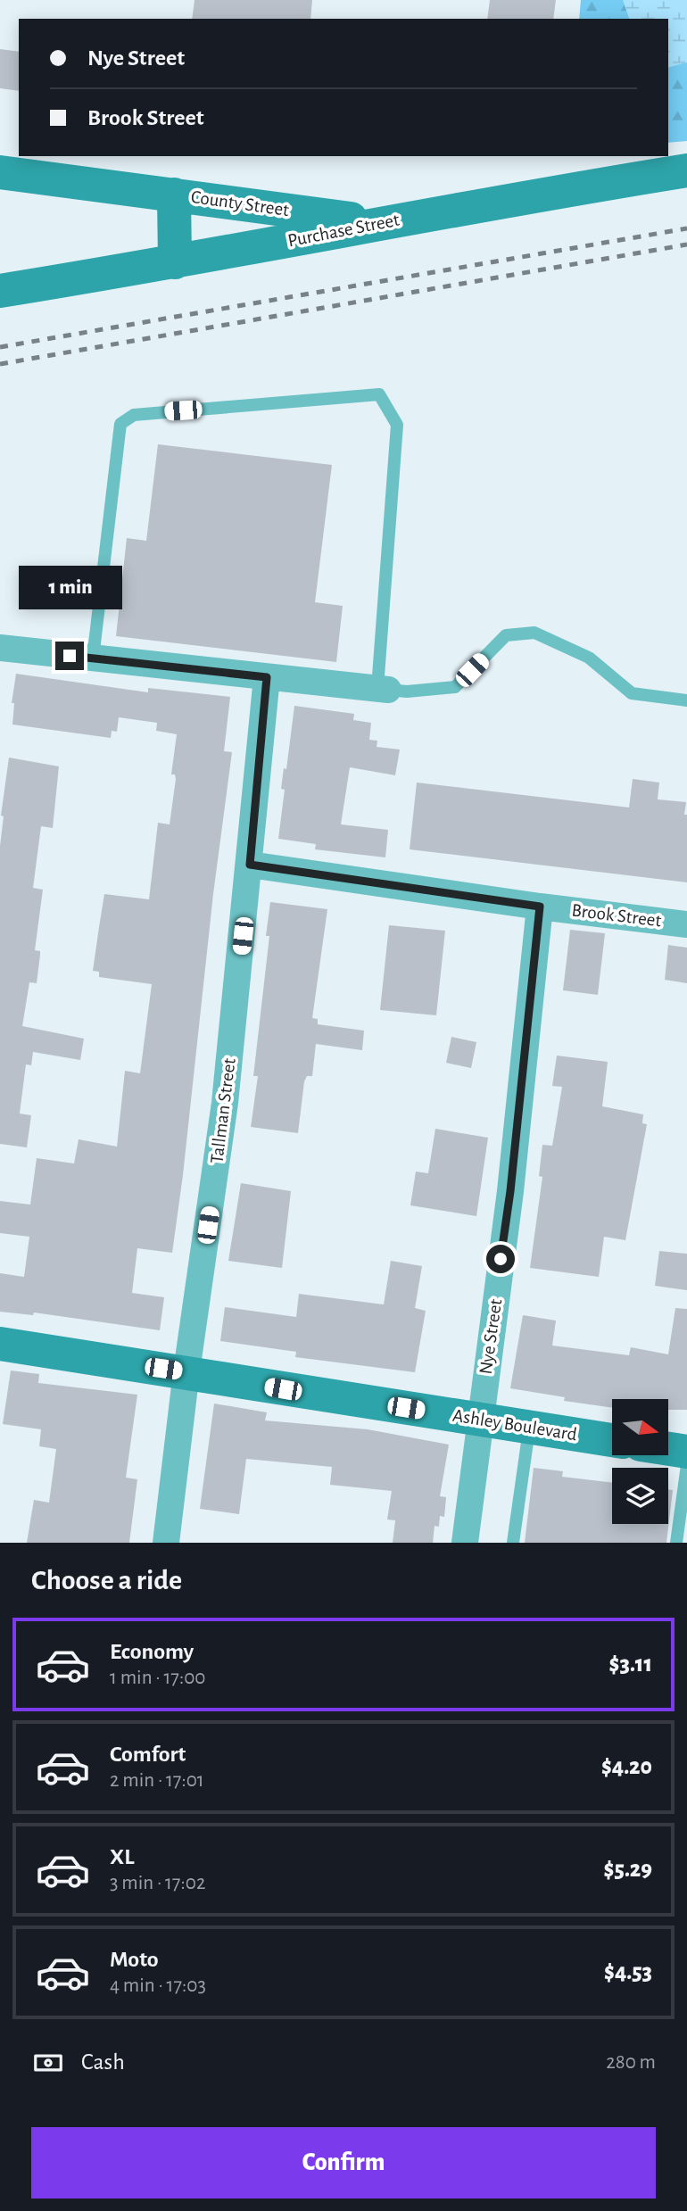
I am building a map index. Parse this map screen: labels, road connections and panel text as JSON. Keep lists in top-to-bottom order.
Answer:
{
  "streets": {
    "main road": ["County Street", "Purchase Street", "Ashley Boulevard"],
    "street": ["Brook Street", "Tallman Street", "Nye Street"]
  },
  "crossings": [
    ["County Street", "Purchase Street"],
    ["Brook Street", "Tallman Street"],
    ["Brook Street", "Nye Street"],
    ["Tallman Street", "Ashley Boulevard"],
    ["Nye Street", "Ashley Boulevard"]
  ],
  "north": "right",
  "page": {
    "banner": ["Nye Street", "Brook Street"],
    "bubble": "1 min",
    "heading": "Choose a ride",
    "list": [
      {
        "name": "Economy",
        "note": "1 min · 17:00",
        "value": "$3.11"
      },
      {
        "name": "Comfort",
        "note": "2 min · 17:01",
        "value": "$4.20"
      },
      {
        "name": "XL",
        "note": "3 min · 17:02",
        "value": "$5.29"
      },
      {
        "name": "Moto",
        "note": "4 min · 17:03",
        "value": "$4.53"
      }
    ],
    "pay": ["Cash", "280 m"],
    "buttons": "Confirm"
  }
}
